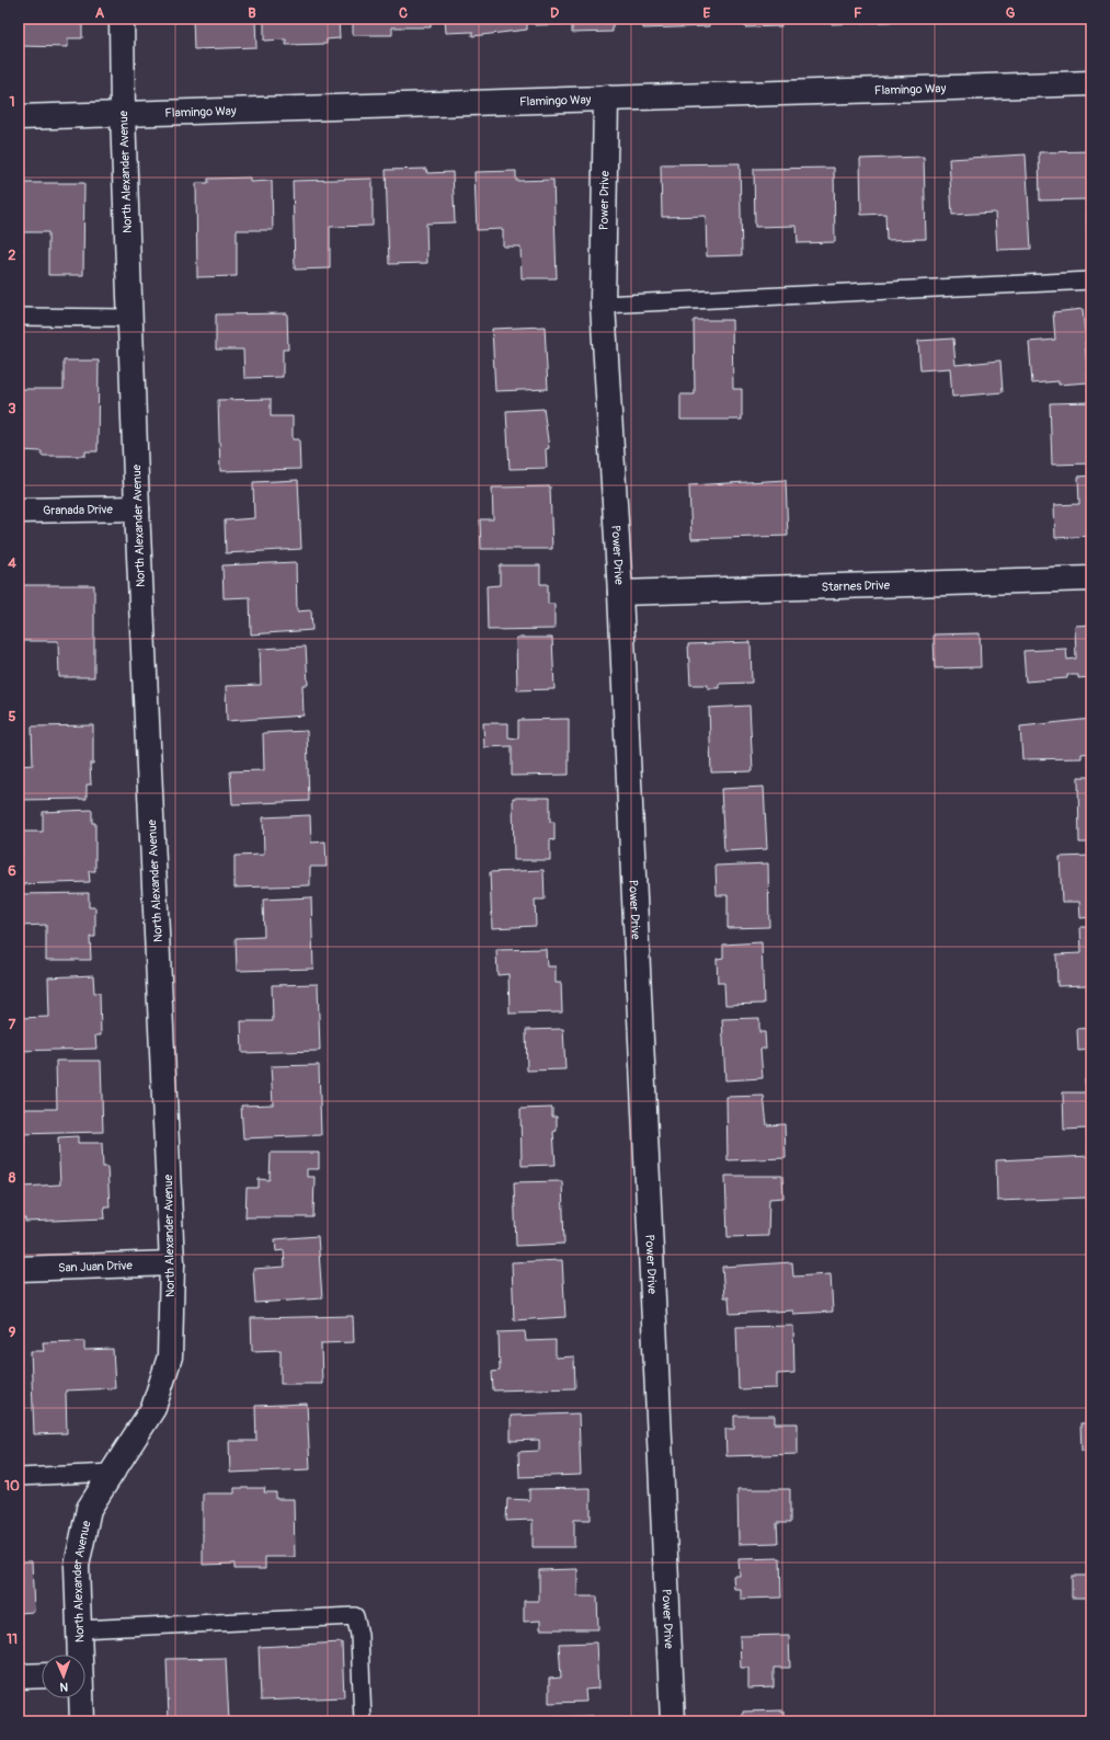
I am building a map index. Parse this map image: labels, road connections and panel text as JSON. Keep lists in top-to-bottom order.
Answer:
{
  "streets": {
    "street": [
      "Flamingo Way",
      "North Alexander Avenue",
      "Power Drive",
      "Granada Drive",
      "Starnes Drive",
      "San Juan Drive"
    ]
  },
  "crossings": [
    ["Flamingo Way", "North Alexander Avenue"],
    ["Flamingo Way", "Power Drive"],
    ["North Alexander Avenue", "Granada Drive"],
    ["North Alexander Avenue", "San Juan Drive"],
    ["Power Drive", "Starnes Drive"]
  ],
  "north": "bottom",
  "grid": {
    "columns": [
      "A",
      "B",
      "C",
      "D",
      "E",
      "F",
      "G"
    ],
    "rows": [
      "1",
      "2",
      "3",
      "4",
      "5",
      "6",
      "7",
      "8",
      "9",
      "10",
      "11"
    ]
  }
}
